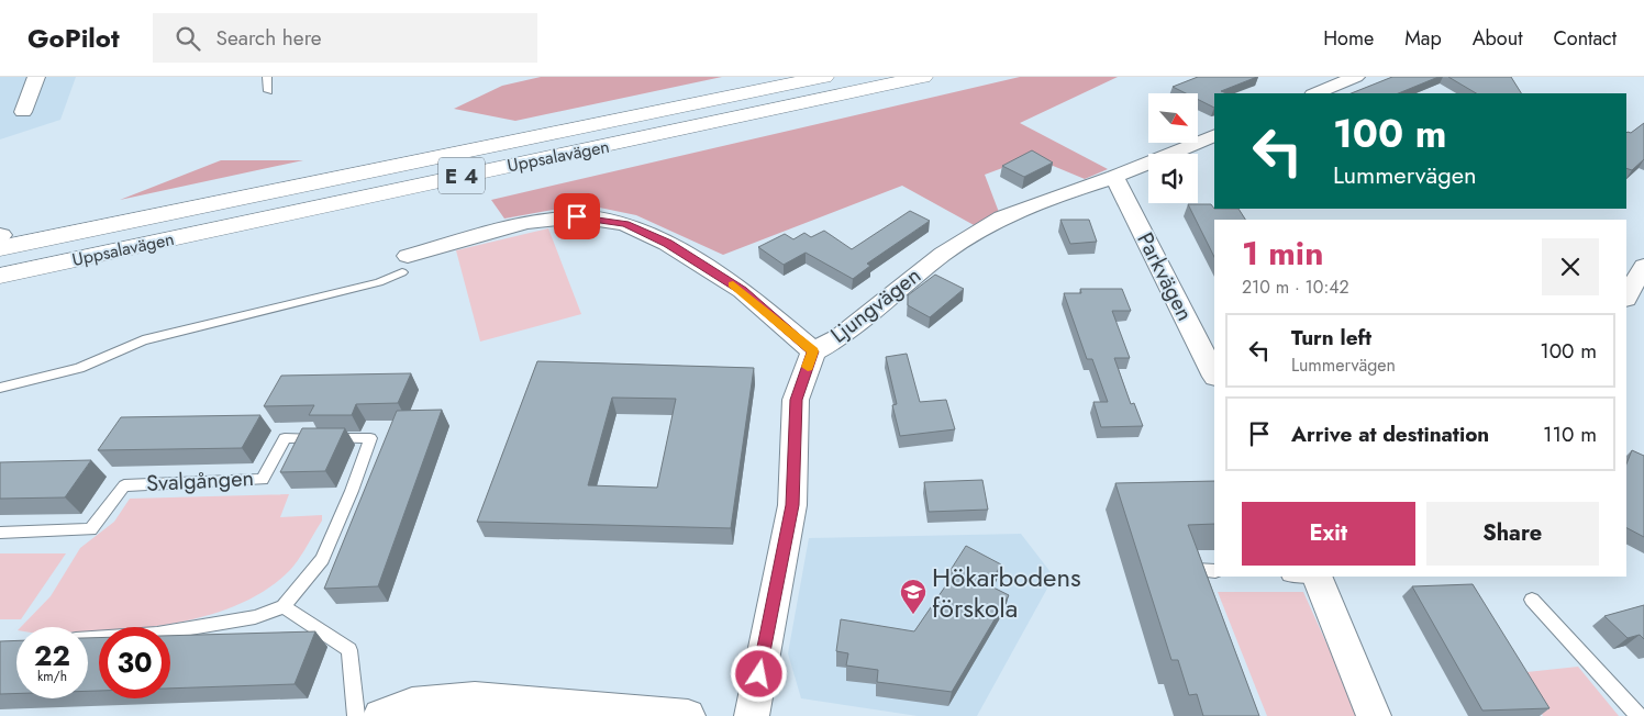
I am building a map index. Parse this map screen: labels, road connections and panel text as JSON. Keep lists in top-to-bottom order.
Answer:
{
  "streets": {
    "highway": ["Uppsalavägen", "E 4"],
    "street": ["Parkvägen", "Ljungvägen"],
    "lane": ["Svalgången"]
  },
  "crossings": [
    ["Parkvägen", "Ljungvägen"]
  ],
  "places": {
    "school or university": ["Hökarbodens förskola"]
  },
  "north": "bottom right",
  "page": {
    "header": "GoPilot",
    "search": "Search here",
    "nav": [
      "Home",
      "Map",
      "About",
      "Contact"
    ],
    "turn": ["100 m", "Lummervägen"],
    "heading": ["1 min", "210 m · 10:42"],
    "list": [
      {
        "name": "Turn left",
        "note": "Lummervägen",
        "value": "100 m"
      },
      {
        "name": "Arrive at destination",
        "value": "110 m"
      }
    ],
    "buttons": ["Exit", "Share"],
    "speed": "22 km/h",
    "limit": "30"
  }
}
